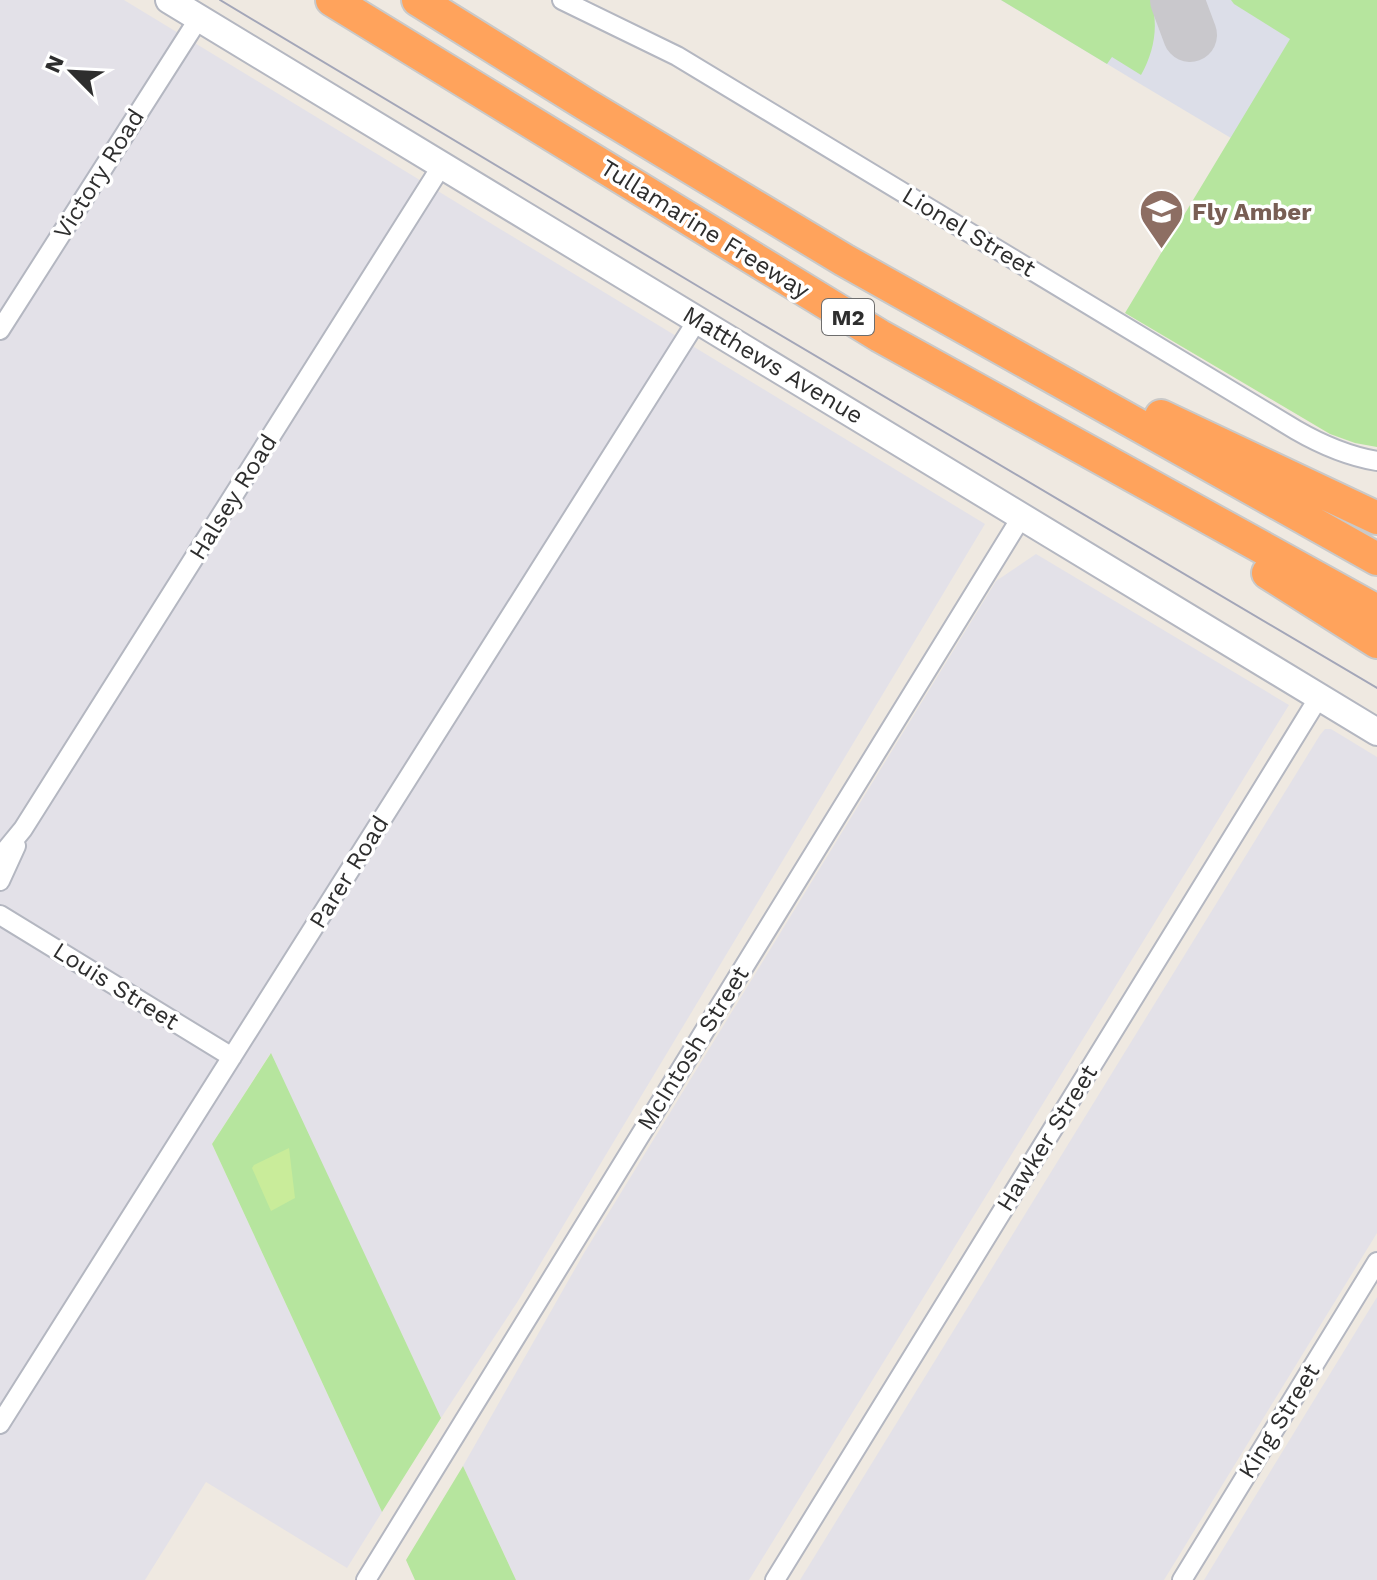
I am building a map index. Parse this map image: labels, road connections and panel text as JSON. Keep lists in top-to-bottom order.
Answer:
{
  "streets": {
    "highway": ["Tullamarine Freeway", "M2"],
    "main road": ["Matthews Avenue"],
    "street": [
      "Victory Road",
      "Lionel Street",
      "Halsey Road",
      "Parer Road",
      "Louis Street",
      "McIntosh Street",
      "Hawker Street",
      "King Street"
    ]
  },
  "crossings": [
    ["Victory Road", "Matthews Avenue"],
    ["Matthews Avenue", "Halsey Road"],
    ["Matthews Avenue", "Parer Road"],
    ["Matthews Avenue", "McIntosh Street"],
    ["Matthews Avenue", "Hawker Street"],
    ["Parer Road", "Louis Street"]
  ],
  "places": {
    "school or university": ["Fly Amber"]
  },
  "north": "top left"
}
